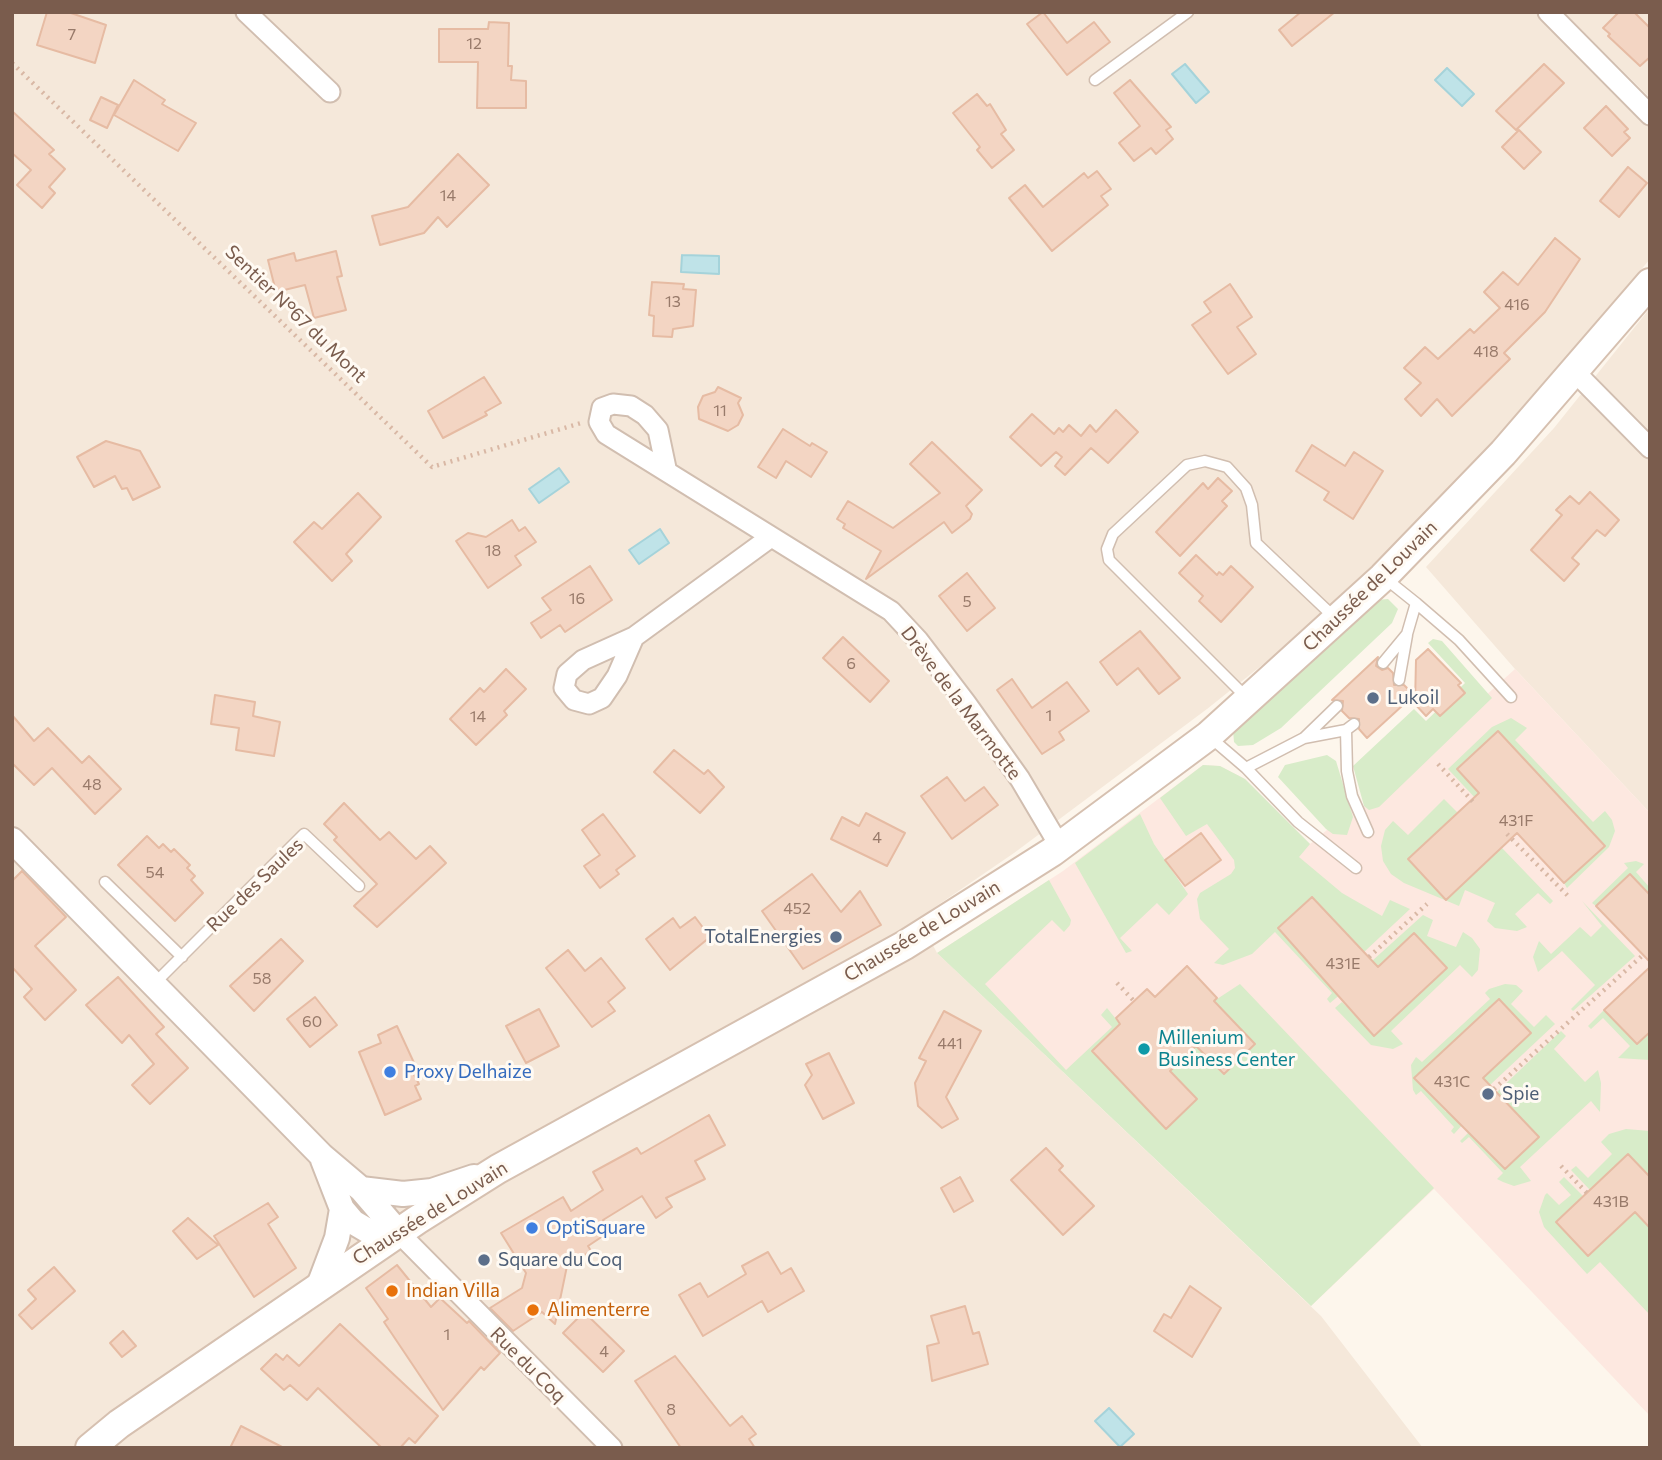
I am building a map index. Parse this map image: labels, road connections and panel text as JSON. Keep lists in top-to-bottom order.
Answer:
{
  "streets": {
    "main road": ["Chaussée de Louvain"],
    "street": ["Drève de la Marmotte", "Rue du Coq"],
    "lane": ["Rue des Saules"],
    "path": ["Sentier N°67 du Mont"]
  },
  "crossings": [
    ["Sentier N°67 du Mont", "Drève de la Marmotte"],
    ["Chaussée de Louvain", "Drève de la Marmotte"],
    ["Chaussée de Louvain", "Rue du Coq"]
  ],
  "places": [
    "Lukoil",
    "TotalEnergies",
    "Millenium Business Center",
    "Proxy Delhaize",
    "Spie",
    "OptiSquare",
    "Square du Coq",
    "Indian Villa",
    "Alimenterre"
  ],
  "house_numbers": [
    "7",
    "12",
    "14",
    "13",
    "416",
    "418",
    "11",
    "18",
    "16",
    "5",
    "6",
    "1",
    "14",
    "48",
    "431F",
    "4",
    "54",
    "452",
    "431E",
    "58",
    "60",
    "441",
    "431C",
    "431B",
    "1",
    "4",
    "8"
  ]
}
